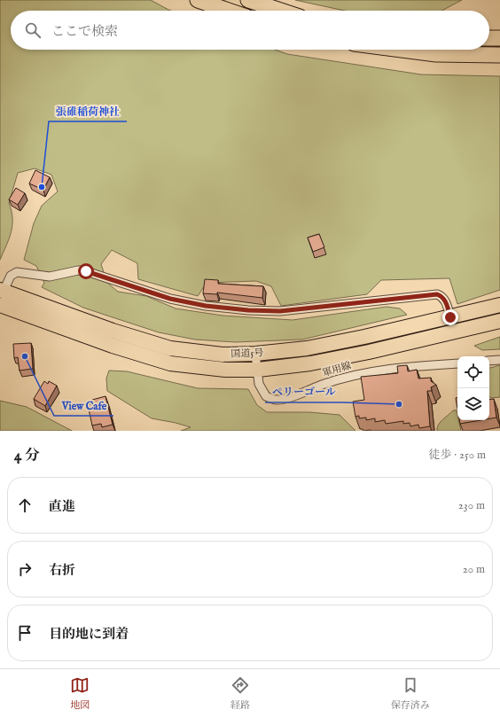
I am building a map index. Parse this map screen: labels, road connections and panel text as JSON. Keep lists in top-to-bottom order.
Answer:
{
  "streets": {
    "highway": ["国道5号"],
    "street": ["軍用線"]
  },
  "crossings": [
    ["国道5号", "軍用線"]
  ],
  "places": ["張碓稲荷神社", "View Cafe", "ペリーゴール"],
  "page": {
    "search": "ここで検索",
    "heading": ["4 分", "徒歩 · 250 m"],
    "list": [
      ["直進", "230 m"],
      ["右折", "20 m"],
      "目的地に到着"
    ],
    "nav": ["地図", "経路", "保存済み"]
  }
}
